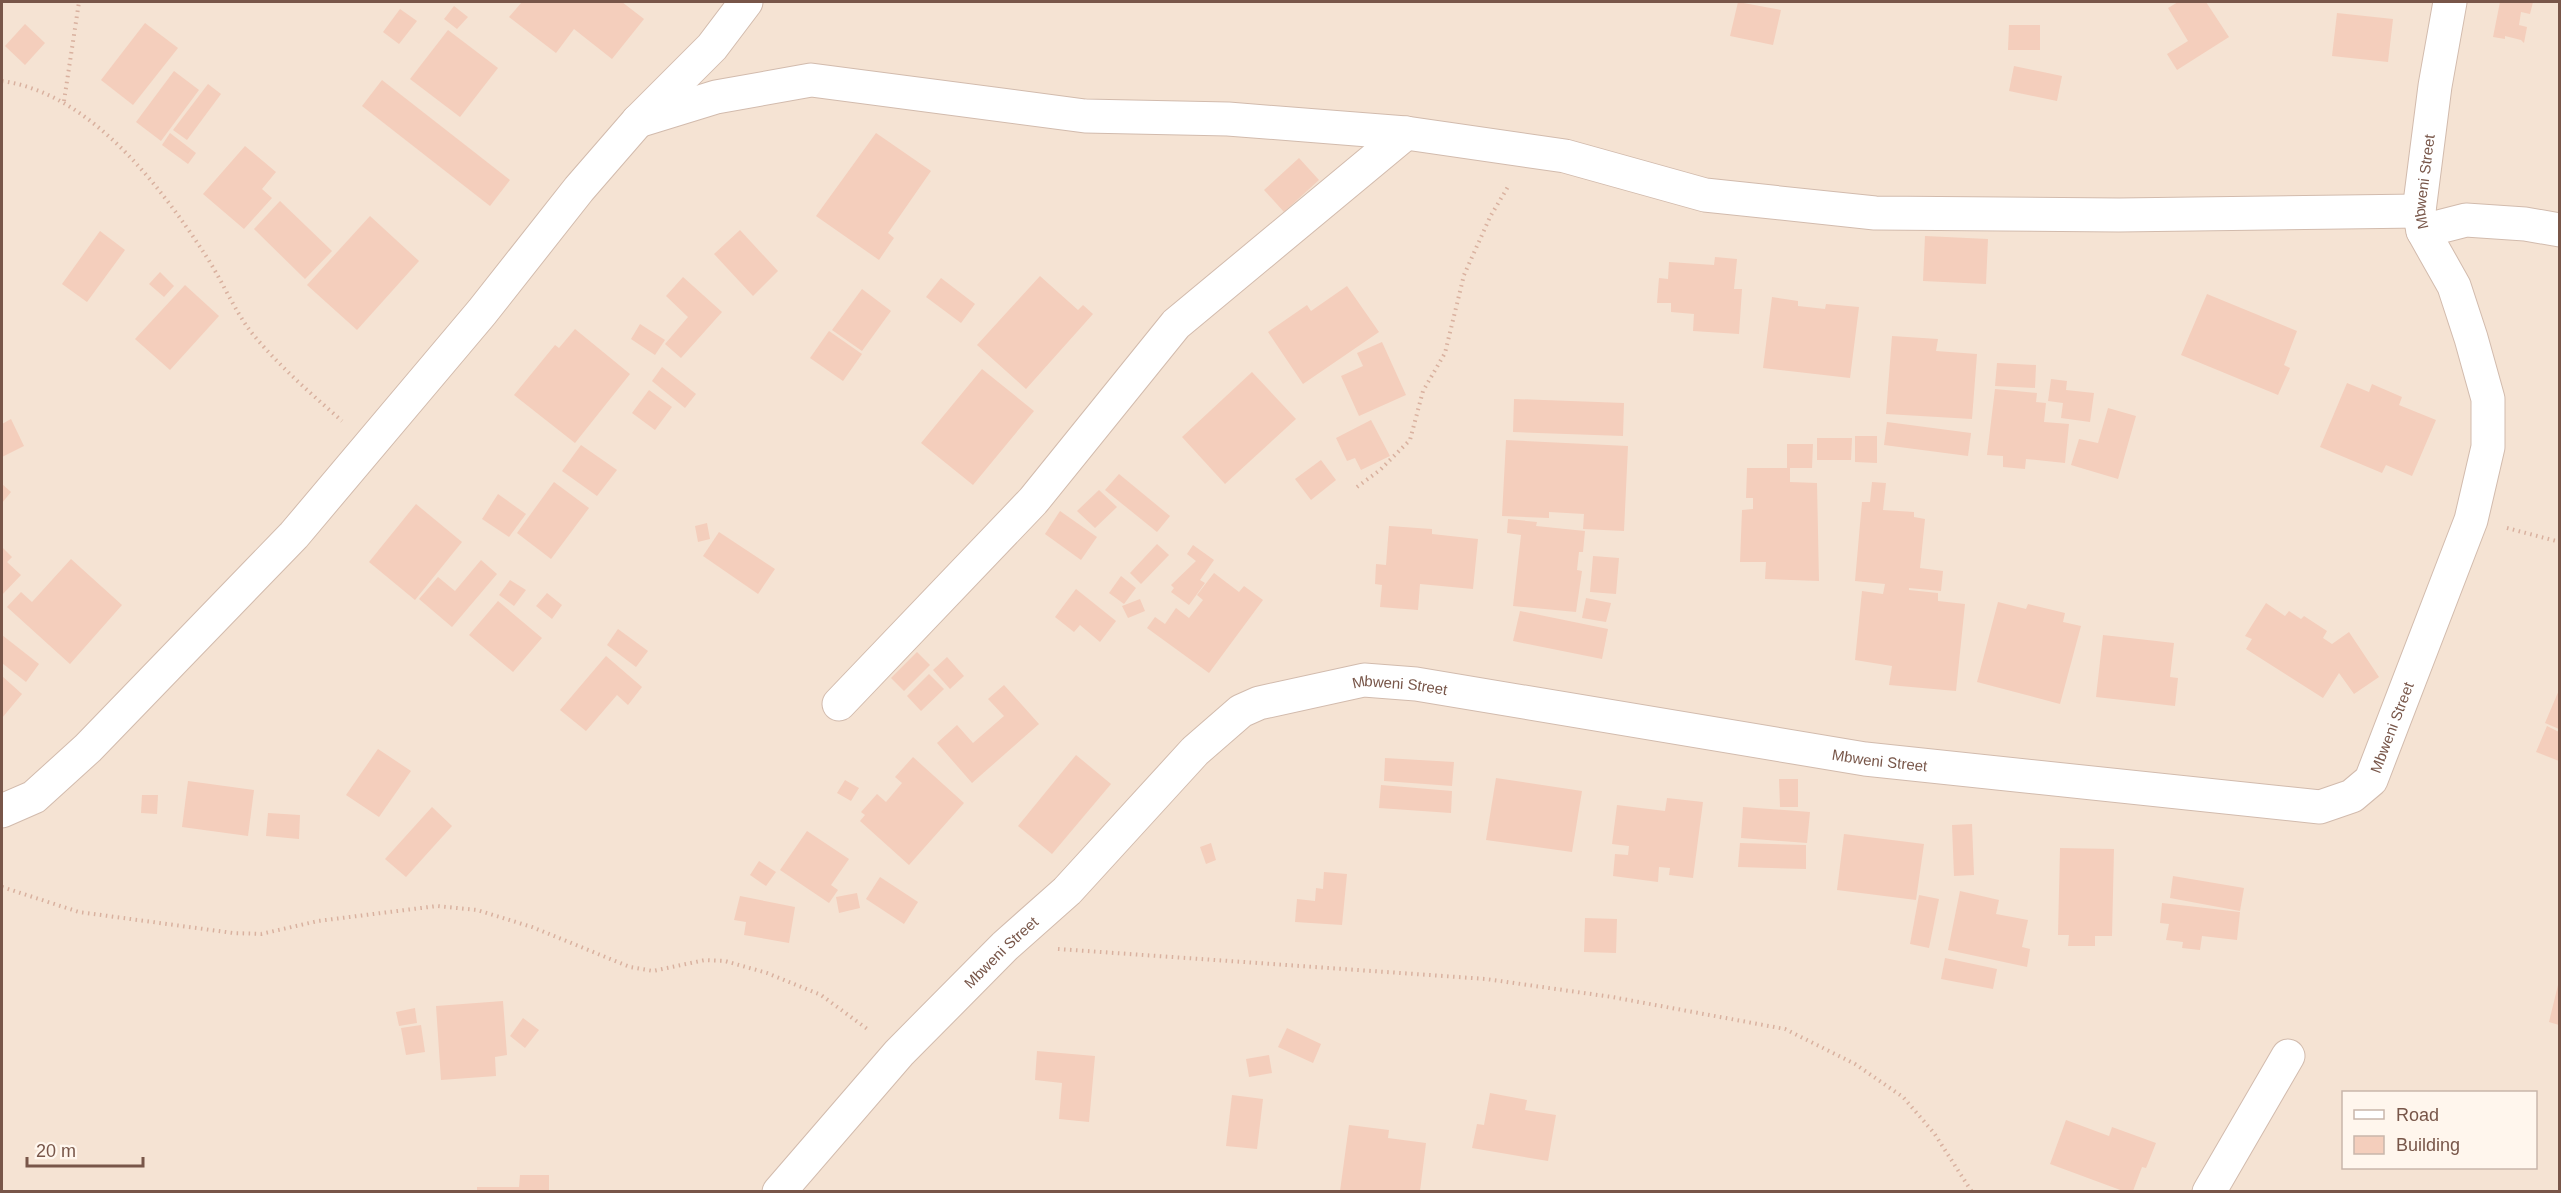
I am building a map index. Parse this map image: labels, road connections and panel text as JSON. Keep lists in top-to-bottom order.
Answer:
{
  "streets": {
    "street": ["Mbweni Street"]
  },
  "legend": ["Road", "Building"],
  "scale_bar": "20 m"
}
